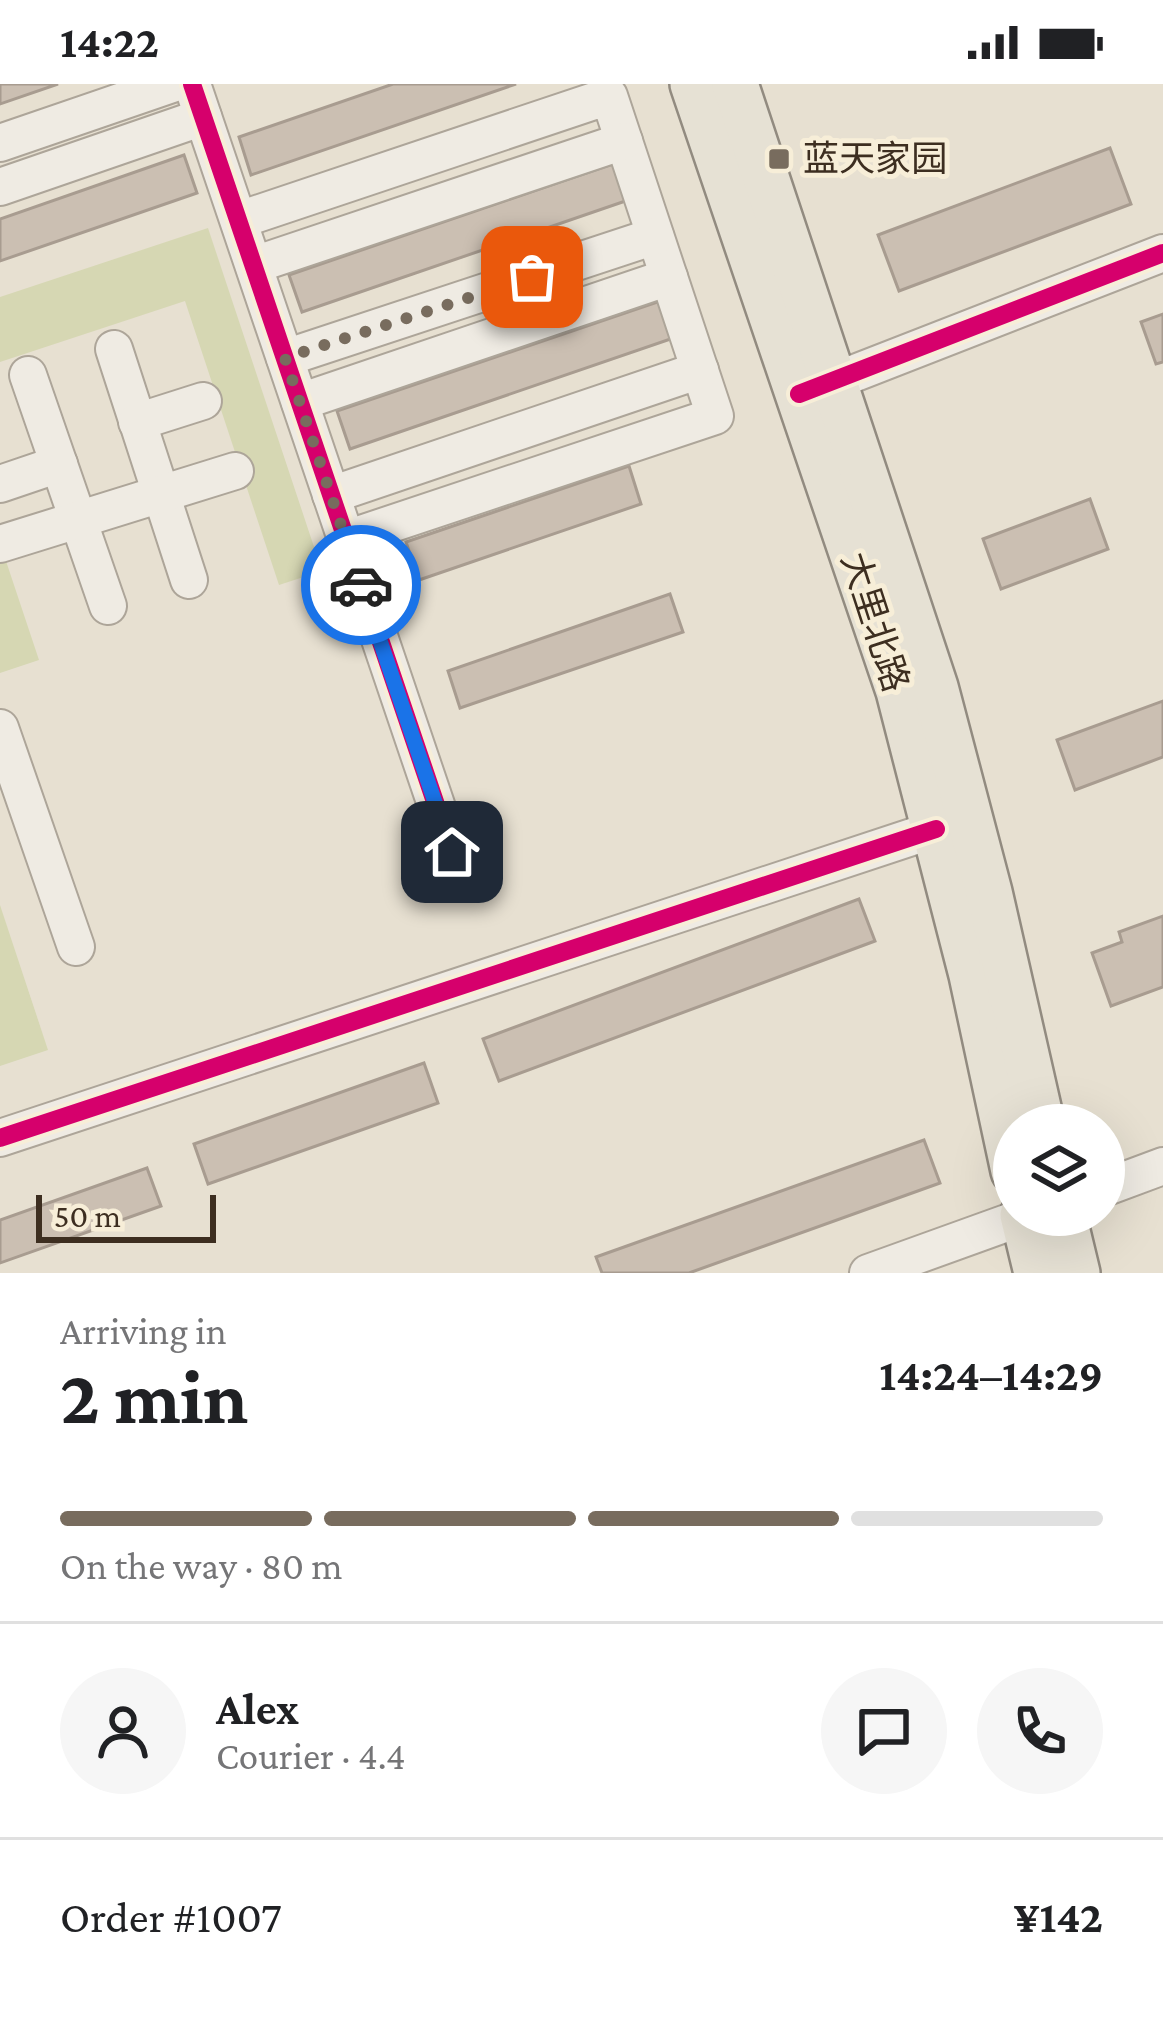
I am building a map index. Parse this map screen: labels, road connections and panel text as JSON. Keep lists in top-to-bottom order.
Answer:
{
  "streets": {
    "main road": ["大里北路"]
  },
  "places": {
    "transit": ["蓝天家园"]
  },
  "scale_bar": "50 m",
  "page": {
    "status": "14:22",
    "scale": "50 m",
    "heading": ["2 min", "Arriving in", "14:24–14:29"],
    "panel": [
      "Alex",
      "Courier · 4.4",
      "Order #1007",
      "¥142"
    ],
    "bar": "On the way · 80 m"
  }
}
